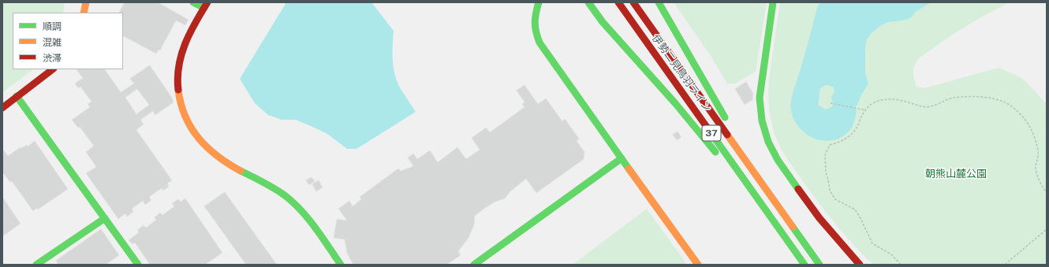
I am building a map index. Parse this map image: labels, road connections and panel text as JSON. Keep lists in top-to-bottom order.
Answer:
{
  "streets": {
    "street": ["伊勢二見鳥羽ライン", "37"]
  },
  "parks": ["朝熊山麓公園"],
  "legend": ["順調", "混雑", "渋滞"]
}
